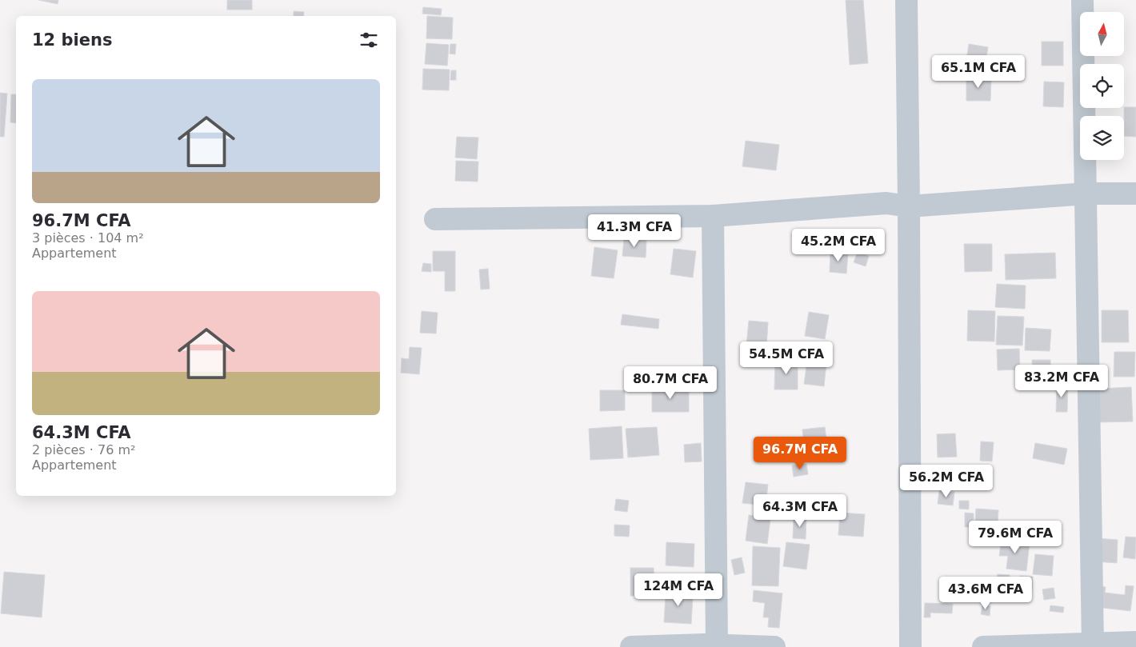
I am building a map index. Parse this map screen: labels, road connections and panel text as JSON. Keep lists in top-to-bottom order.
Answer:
{
  "north": "top",
  "page": {
    "heading": "12 biens",
    "price": [
      "65.1M CFA",
      "41.3M CFA",
      "45.2M CFA",
      "54.5M CFA",
      "83.2M CFA",
      "80.7M CFA",
      "96.7M CFA",
      "56.2M CFA",
      "64.3M CFA",
      "79.6M CFA",
      "124M CFA",
      "43.6M CFA"
    ],
    "list": [
      {
        "name": "96.7M CFA",
        "note": "3 pièces · 104 m² · Appartement"
      },
      {
        "name": "64.3M CFA",
        "note": "2 pièces · 76 m² · Appartement"
      }
    ]
  }
}
